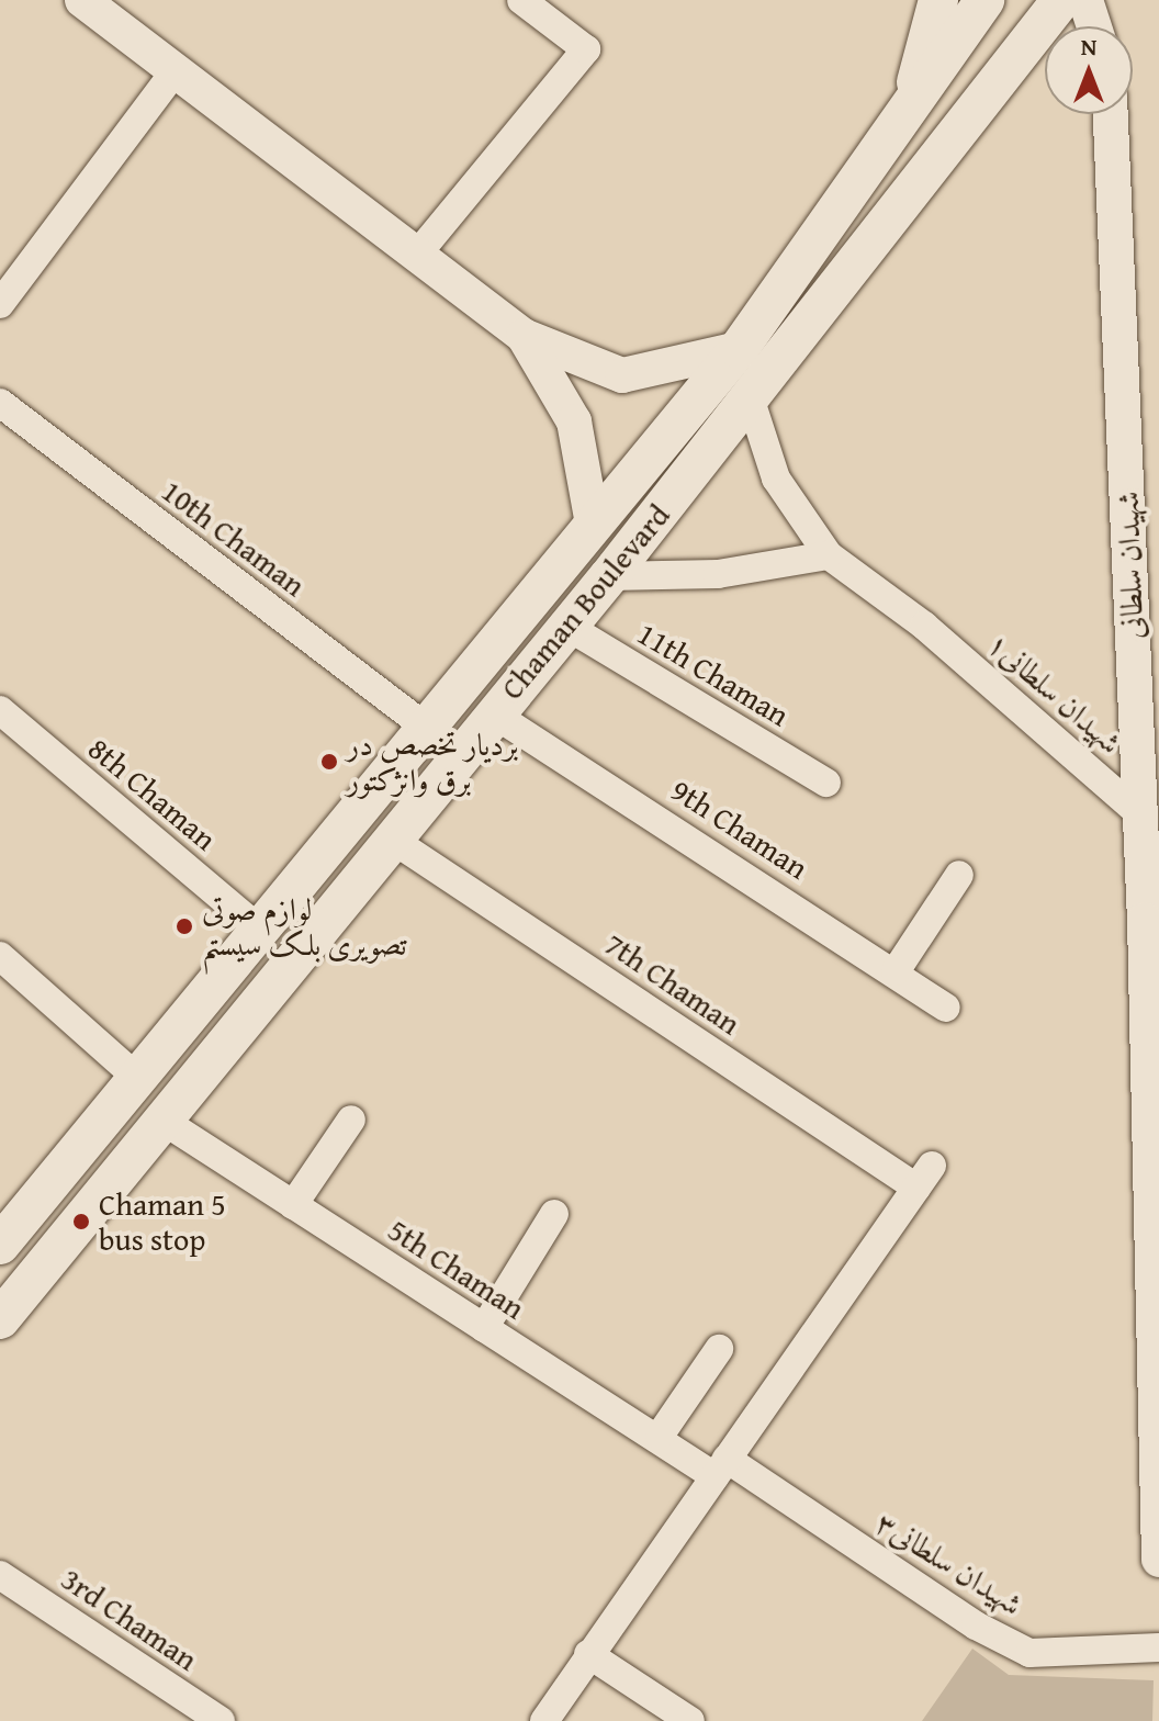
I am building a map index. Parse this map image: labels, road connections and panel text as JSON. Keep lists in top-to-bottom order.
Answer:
{
  "streets": {
    "main road": ["Chaman Boulevard"],
    "street": [
      "10th Chaman",
      "شهیدان سلطانی",
      "11th Chaman",
      "شهیدان سلطانی۱",
      "8th Chaman",
      "9th Chaman",
      "7th Chaman",
      "5th Chaman",
      "شهیدان سلطانی۳",
      "3rd Chaman"
    ]
  },
  "crossings": [
    ["10th Chaman", "Chaman Boulevard"],
    ["شهیدان سلطانی", "شهیدان سلطانی۱"],
    ["Chaman Boulevard", "11th Chaman"],
    ["Chaman Boulevard", "شهیدان سلطانی۱"],
    ["Chaman Boulevard", "8th Chaman"],
    ["Chaman Boulevard", "9th Chaman"],
    ["Chaman Boulevard", "7th Chaman"],
    ["Chaman Boulevard", "5th Chaman"],
    ["7th Chaman", "5th Chaman"],
    ["7th Chaman", "شهیدان سلطانی۳"],
    ["5th Chaman", "شهیدان سلطانی۳"]
  ],
  "places": ["بردیار تخصص در برق وانژکتور", "لوازم صوتی تصویری بلک سیستم", "Chaman 5 bus stop"],
  "north": "top"
}
